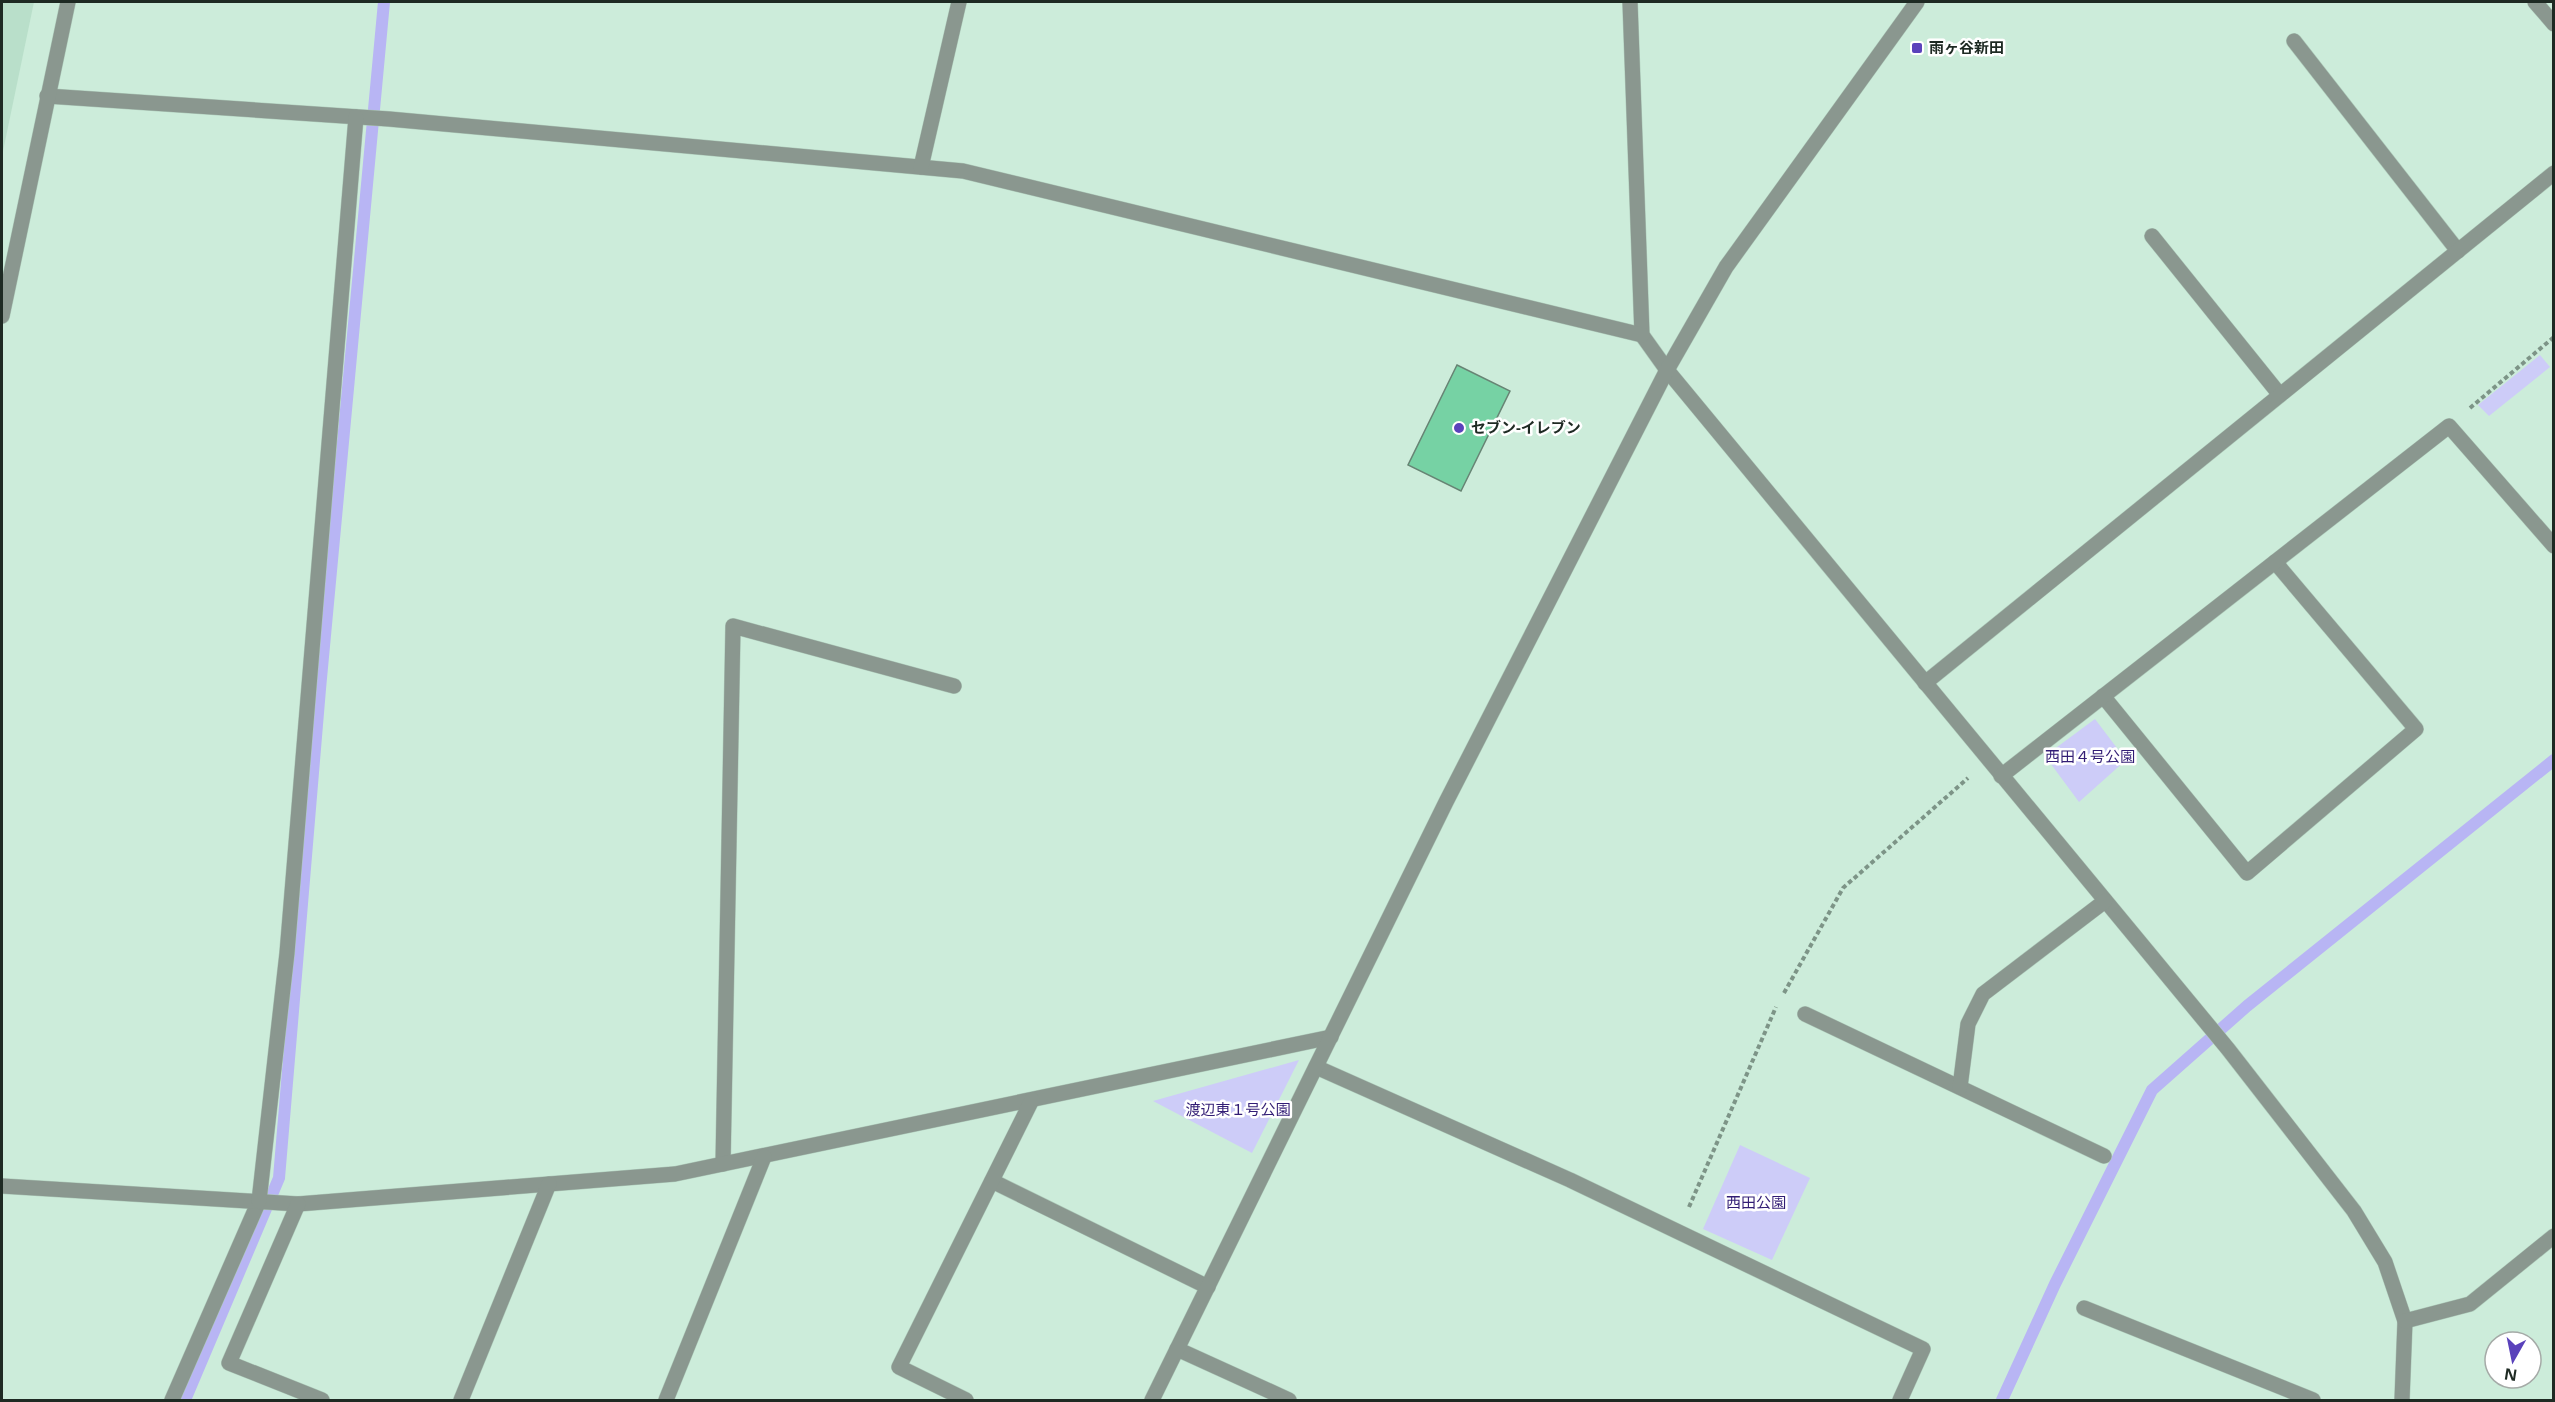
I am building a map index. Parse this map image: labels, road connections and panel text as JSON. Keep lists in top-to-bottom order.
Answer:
{
  "parks": ["西田４号公園", "渡辺東１号公園", "西田公園"],
  "places": {
    "transit": ["雨ヶ谷新田"],
    "other": ["セブン-イレブン"]
  },
  "north": "bottom"
}
